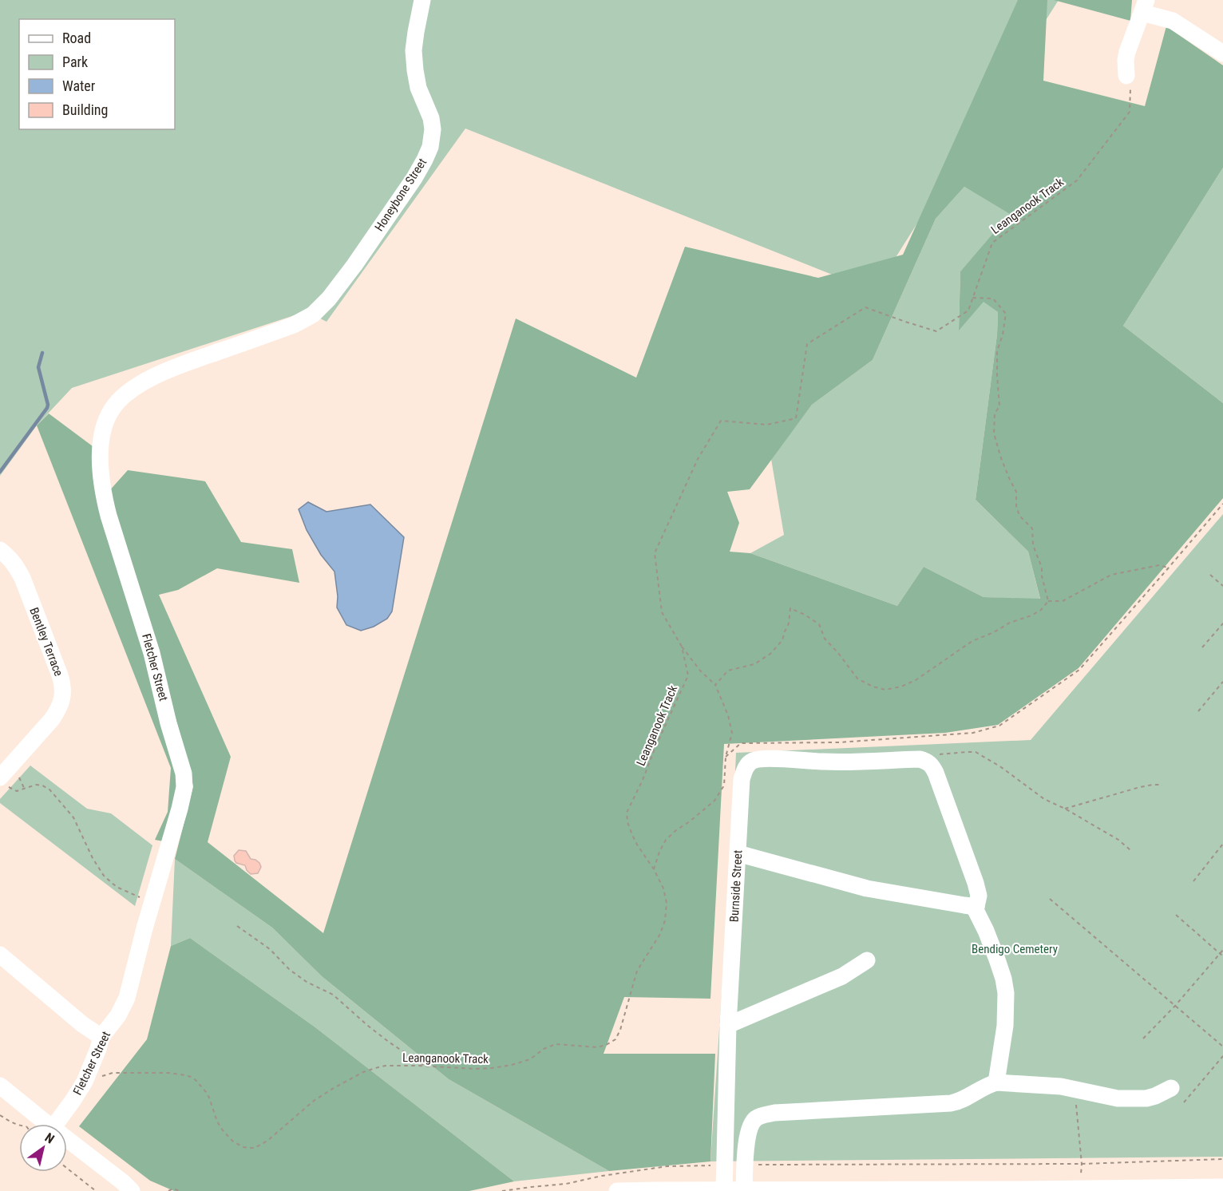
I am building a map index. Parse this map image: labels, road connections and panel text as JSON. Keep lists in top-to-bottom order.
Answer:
{
  "streets": {
    "street": [
      "Honeybone Street",
      "Bentley Terrace",
      "Fletcher Street",
      "Burnside Street"
    ],
    "path": ["Leanganook Track"]
  },
  "crossings": [
    ["Honeybone Street", "Fletcher Street"],
    ["Leanganook Track", "Fletcher Street"]
  ],
  "parks": ["Bendigo Cemetery"],
  "legend": [
    "Road",
    "Park",
    "Water",
    "Building"
  ],
  "north": "top right"
}
